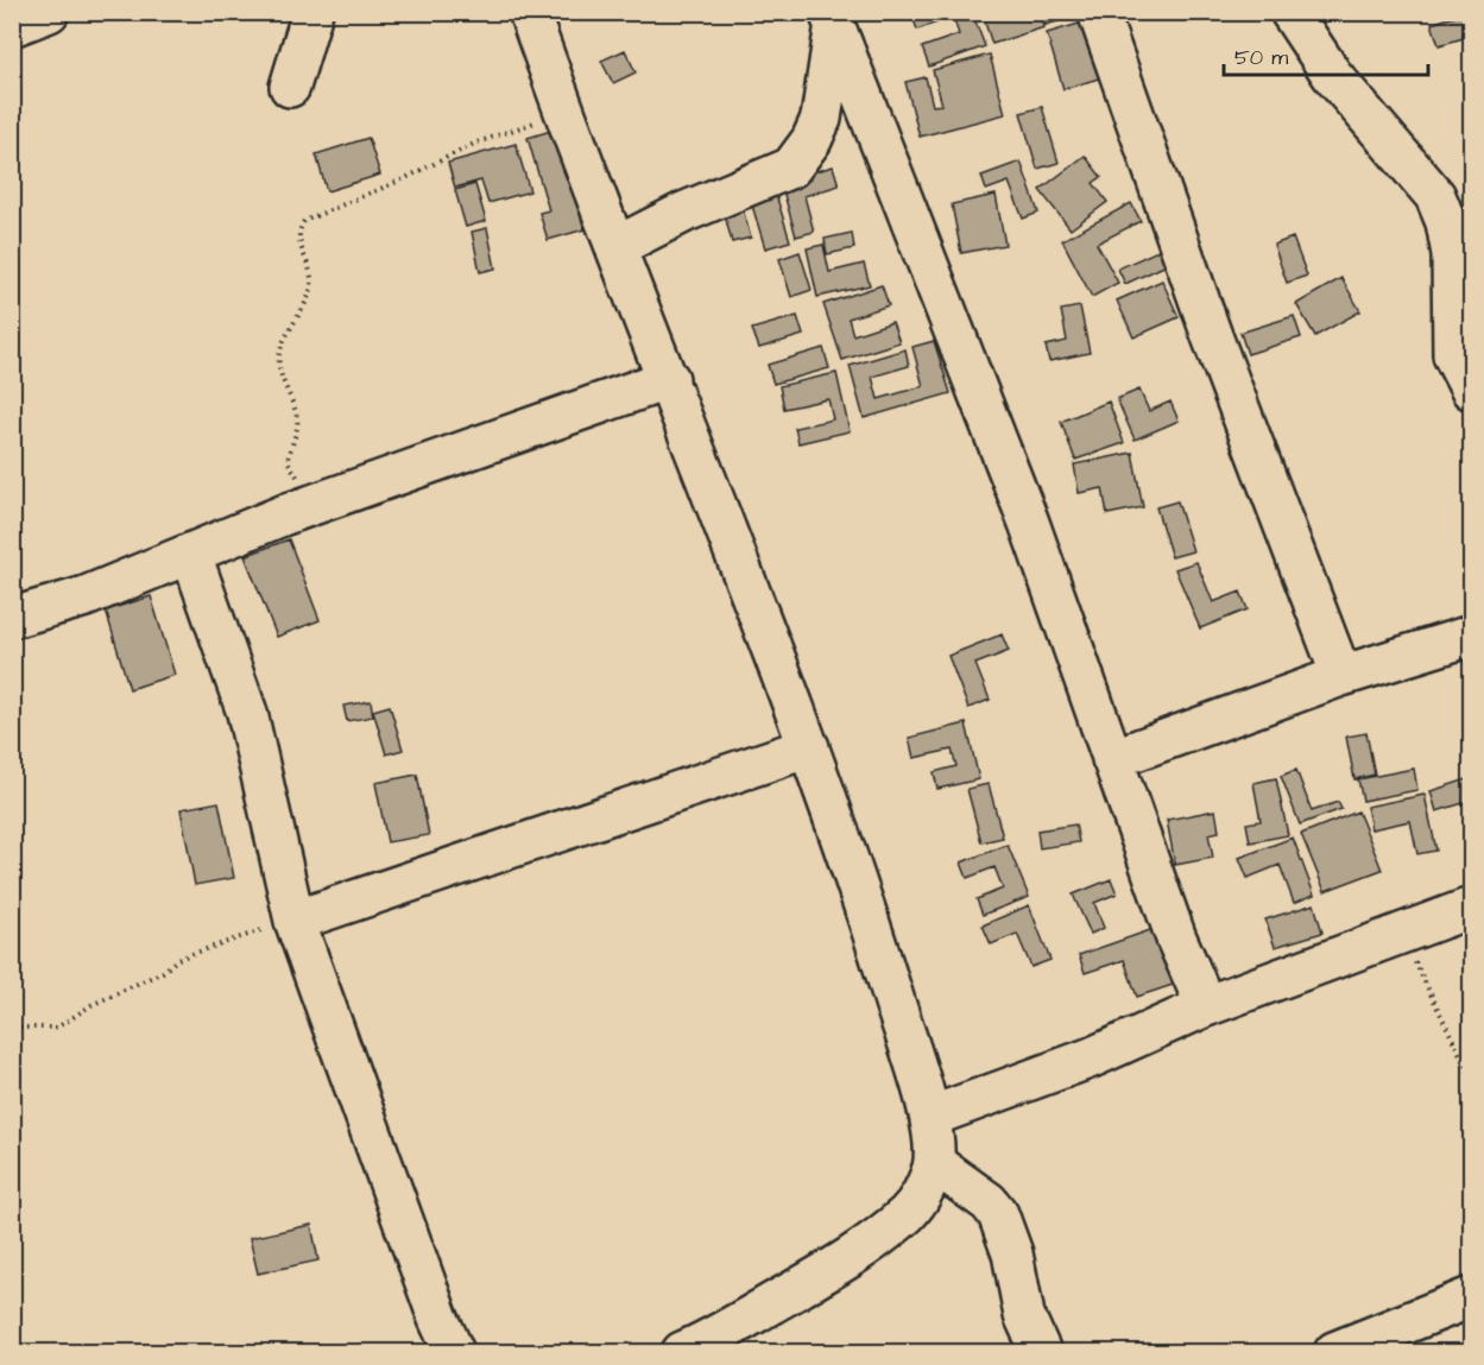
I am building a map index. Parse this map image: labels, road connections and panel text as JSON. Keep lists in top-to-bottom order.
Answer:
{
  "scale_bar": "50 m"
}
